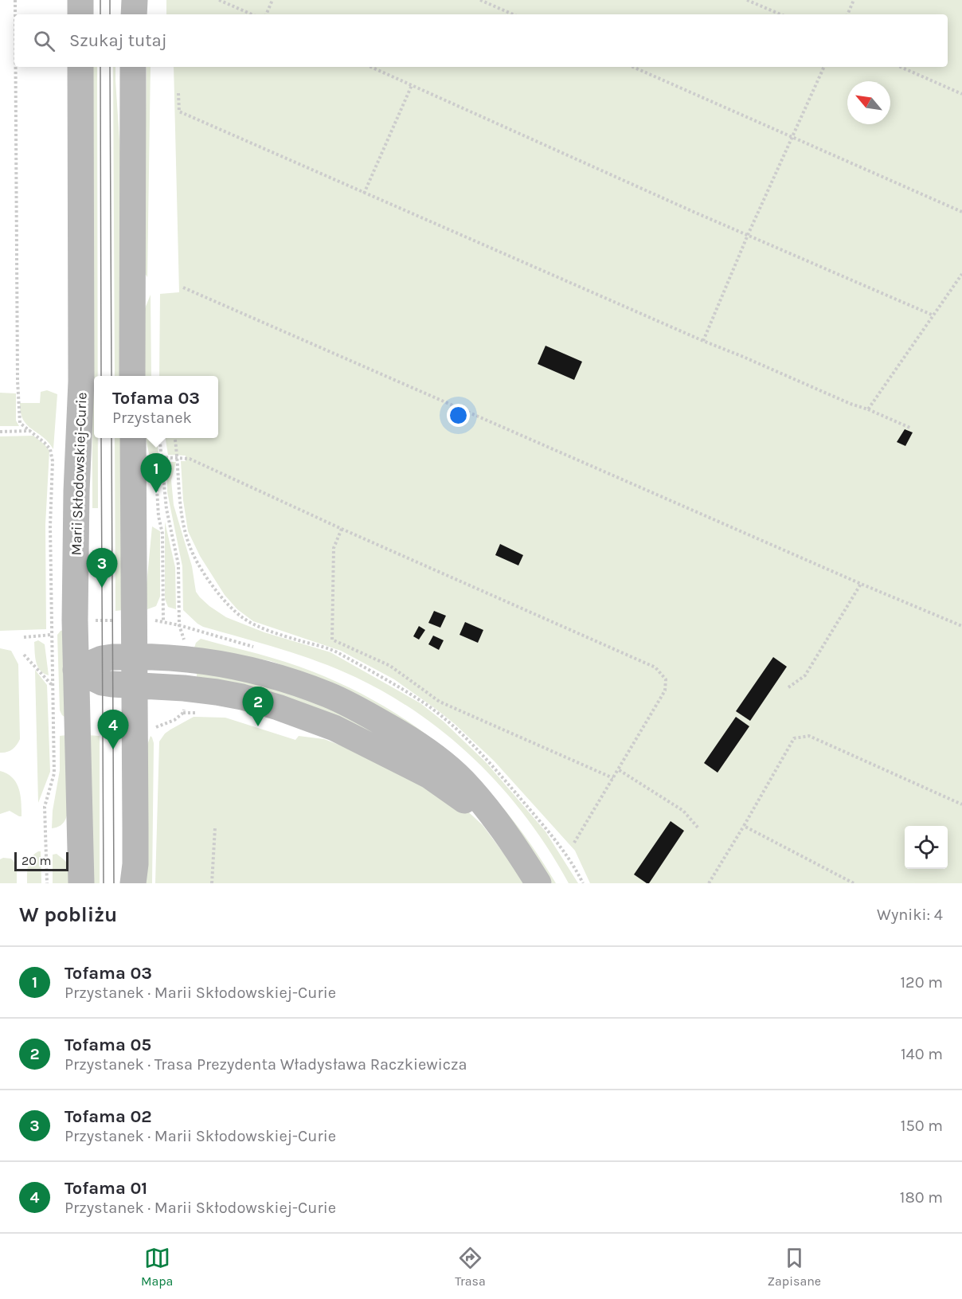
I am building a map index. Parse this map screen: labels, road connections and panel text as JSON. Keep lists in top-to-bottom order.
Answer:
{
  "streets": {
    "main road": ["Marii Skłodowskiej-Curie"]
  },
  "scale_bar": "20 m",
  "north": "top left",
  "page": {
    "search": "Szukaj tutaj",
    "popup": ["Tofama 03", "Przystanek"],
    "pins": [
      "1",
      "3",
      "2",
      "4"
    ],
    "scale": "20 m",
    "heading": ["W pobliżu", "Wyniki: 4"],
    "list": [
      {
        "mark": "1",
        "name": "Tofama 03",
        "note": "Przystanek · Marii Skłodowskiej-Curie",
        "value": "120 m"
      },
      {
        "mark": "2",
        "name": "Tofama 05",
        "note": "Przystanek · Trasa Prezydenta Władysława Raczkiewicza",
        "value": "140 m"
      },
      {
        "mark": "3",
        "name": "Tofama 02",
        "note": "Przystanek · Marii Skłodowskiej-Curie",
        "value": "150 m"
      },
      {
        "mark": "4",
        "name": "Tofama 01",
        "note": "Przystanek · Marii Skłodowskiej-Curie",
        "value": "180 m"
      }
    ],
    "nav": ["Mapa", "Trasa", "Zapisane"]
  }
}
